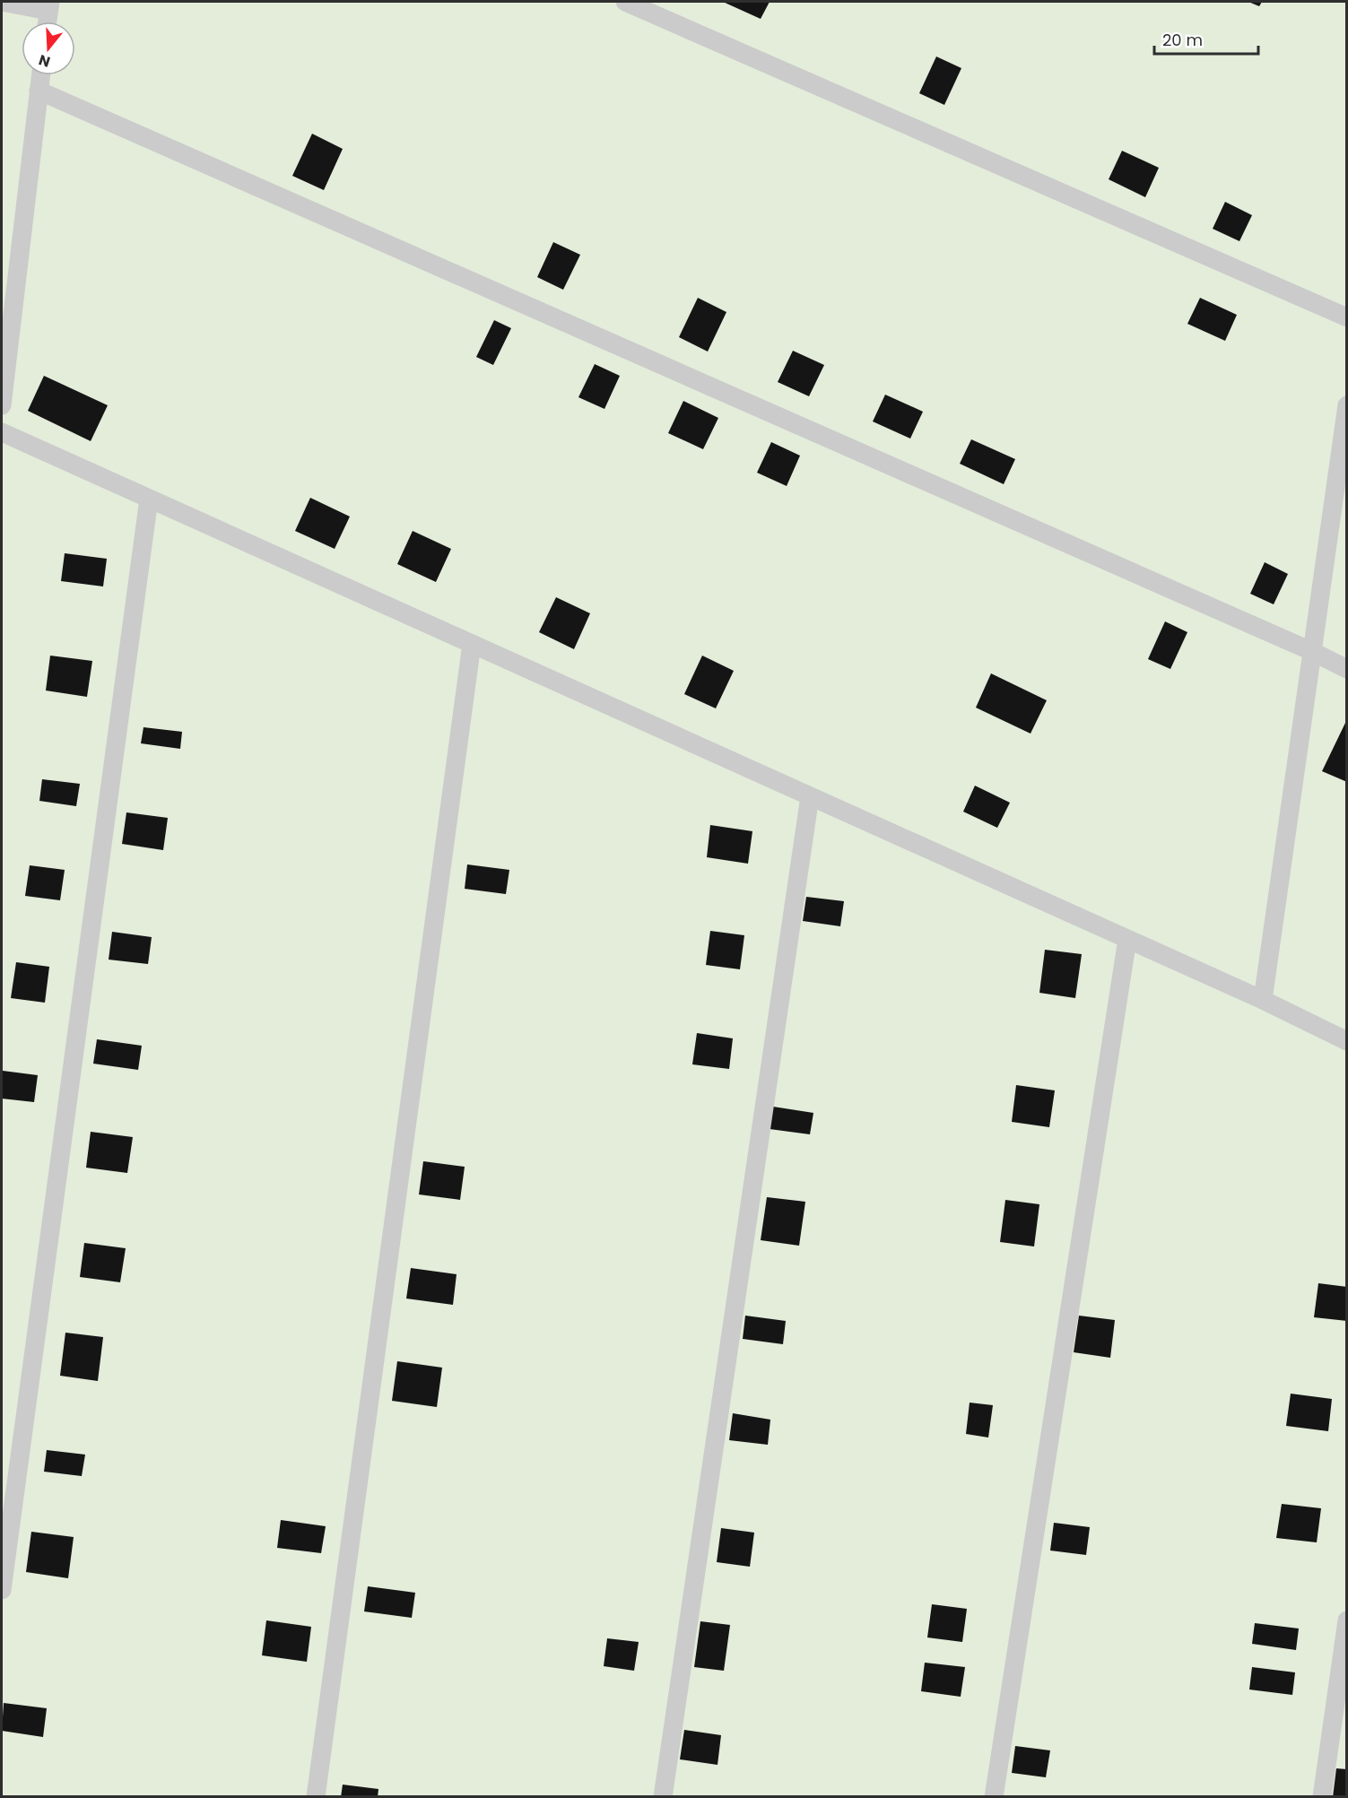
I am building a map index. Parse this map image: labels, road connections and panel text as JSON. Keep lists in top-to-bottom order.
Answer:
{
  "scale_bar": "20 m",
  "north": "bottom"
}
